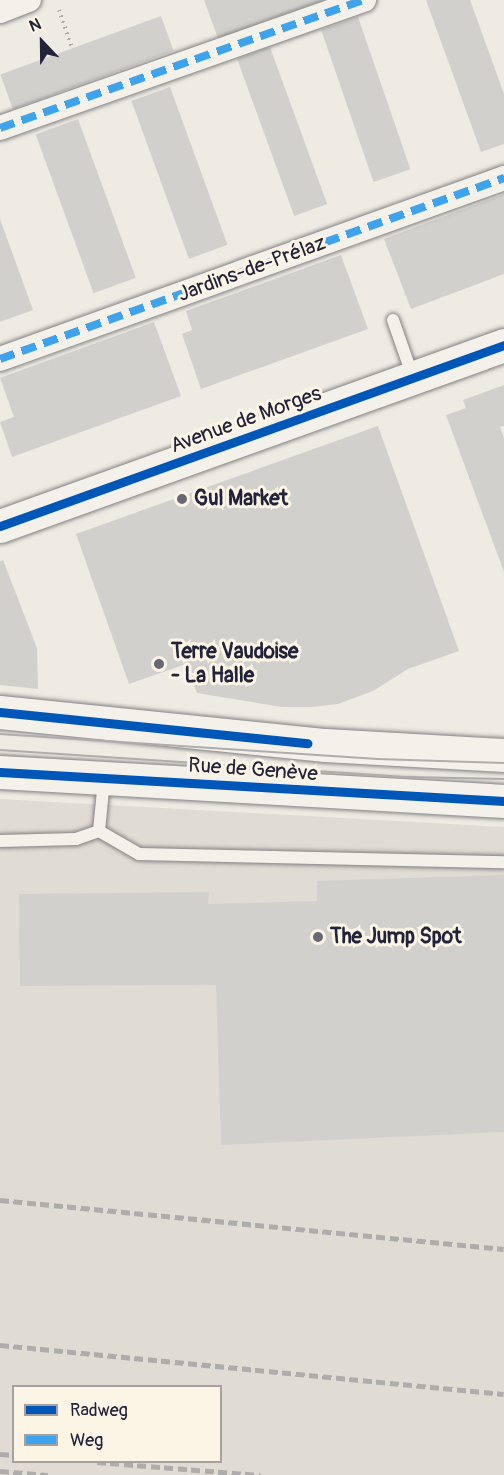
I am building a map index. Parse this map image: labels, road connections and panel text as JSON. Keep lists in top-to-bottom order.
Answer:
{
  "streets": {
    "main road": ["Avenue de Morges", "Rue de Genève"],
    "street": ["Jardins-de-Prélaz"]
  },
  "places": ["Gul Market", "Terre Vaudoise - La Halle", "The Jump Spot"],
  "legend": ["Radweg", "Weg"],
  "north": "top"
}
